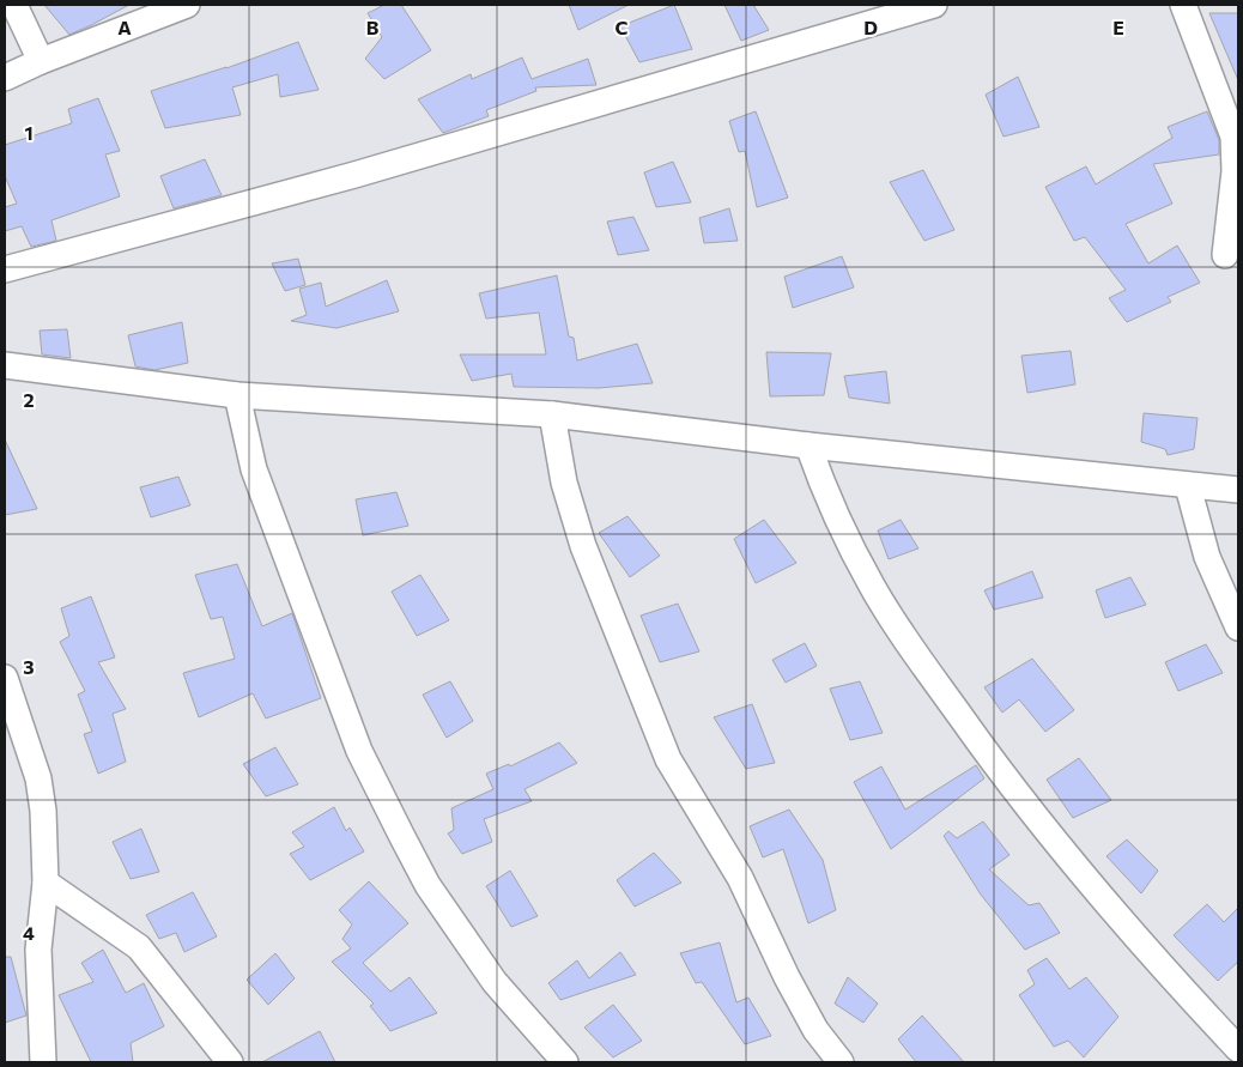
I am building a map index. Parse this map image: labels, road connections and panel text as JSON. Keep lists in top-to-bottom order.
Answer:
{
  "grid": {
    "columns": [
      "A",
      "B",
      "C",
      "D",
      "E"
    ],
    "rows": [
      "1",
      "2",
      "3",
      "4"
    ]
  }
}
